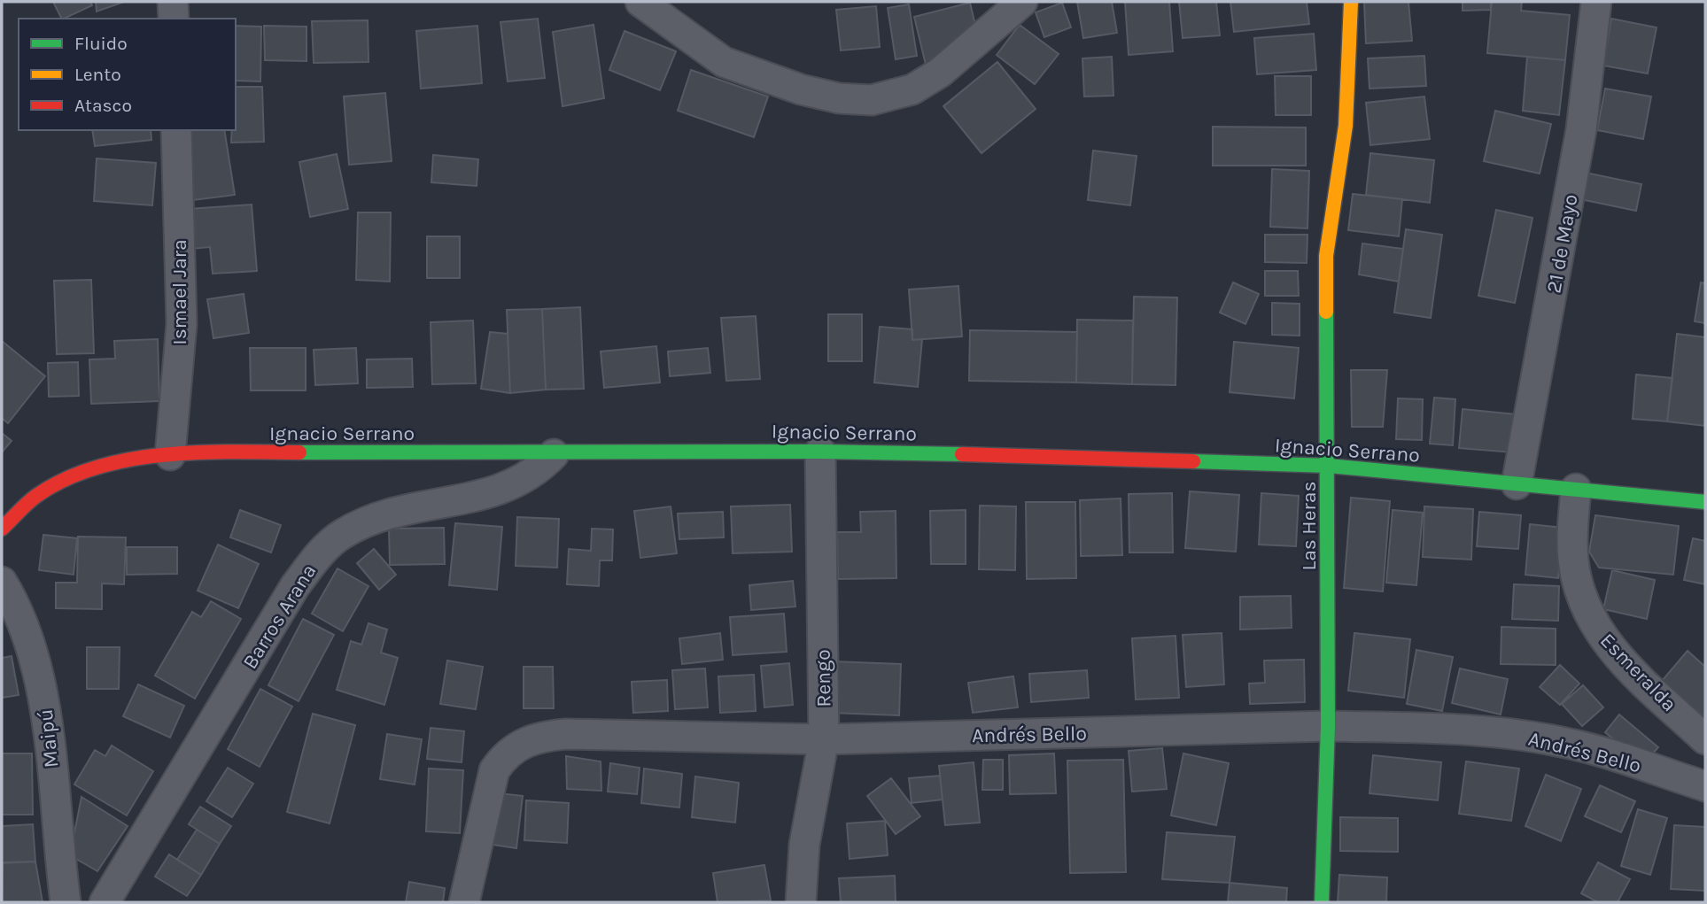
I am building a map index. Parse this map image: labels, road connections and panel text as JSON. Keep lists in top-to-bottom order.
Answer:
{
  "streets": {
    "street": [
      "21 de Mayo",
      "Ismael Jara",
      "Ignacio Serrano",
      "Las Heras",
      "Barros Arana",
      "Esmeralda",
      "Rengo",
      "Andrés Bello",
      "Maipú"
    ]
  },
  "crossings": [
    ["21 de Mayo", "Ignacio Serrano"],
    ["Ismael Jara", "Ignacio Serrano"],
    ["Ignacio Serrano", "Las Heras"],
    ["Ignacio Serrano", "Barros Arana"],
    ["Ignacio Serrano", "Esmeralda"],
    ["Ignacio Serrano", "Rengo"],
    ["Las Heras", "Andrés Bello"],
    ["Rengo", "Andrés Bello"]
  ],
  "legend": ["Fluido", "Lento", "Atasco"]
}
